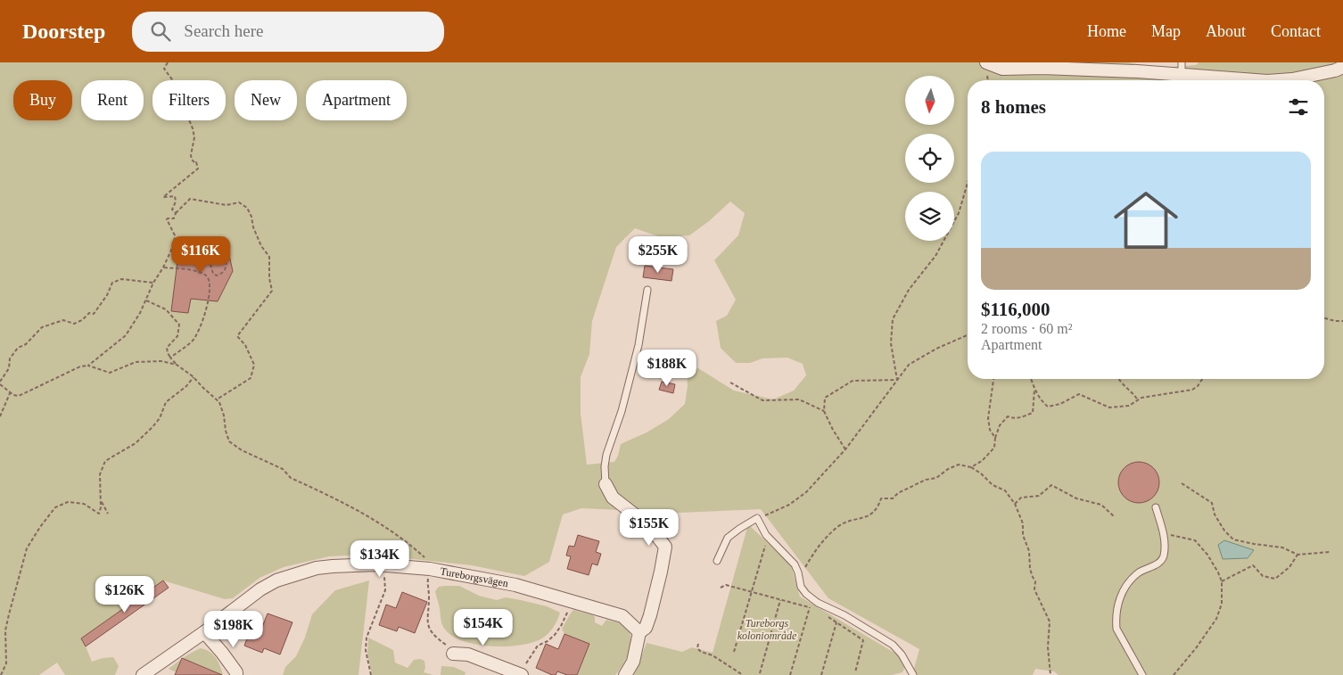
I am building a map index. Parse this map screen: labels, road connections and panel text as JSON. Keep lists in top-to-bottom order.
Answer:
{
  "streets": {
    "street": ["Tureborgsvägen"]
  },
  "parks": ["Tureborgs koloniområde"],
  "north": "bottom",
  "page": {
    "header": "Doorstep",
    "search": "Search here",
    "nav": [
      "Home",
      "Map",
      "About",
      "Contact"
    ],
    "chip": [
      "Buy",
      "Rent",
      "Filters",
      "New",
      "Apartment"
    ],
    "heading": "8 homes",
    "list": [
      {
        "name": "$116,000",
        "note": "2 rooms · 60 m² · Apartment"
      }
    ],
    "price": [
      "$116K",
      "$255K",
      "$188K",
      "$155K",
      "$134K",
      "$126K",
      "$154K",
      "$198K"
    ]
  }
}
